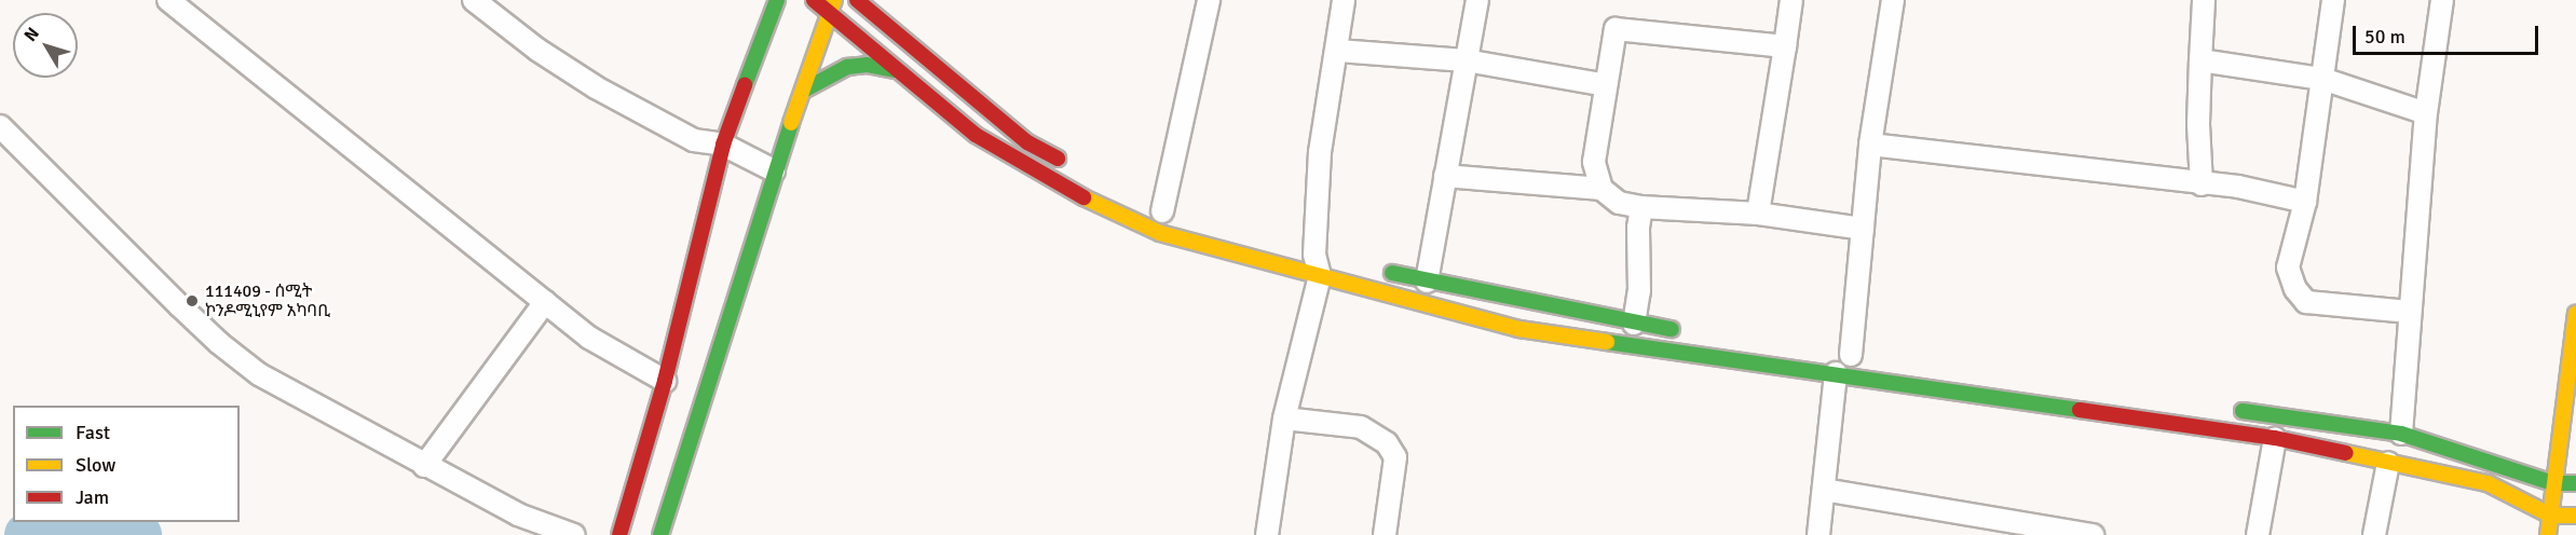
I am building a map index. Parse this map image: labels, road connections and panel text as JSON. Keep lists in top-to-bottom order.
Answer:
{
  "places": ["111409 - ሰሚት ኮንዶሚኒየም አካባቢ"],
  "legend": ["Fast", "Slow", "Jam"],
  "scale_bar": "50 m",
  "north": "top left"
}
